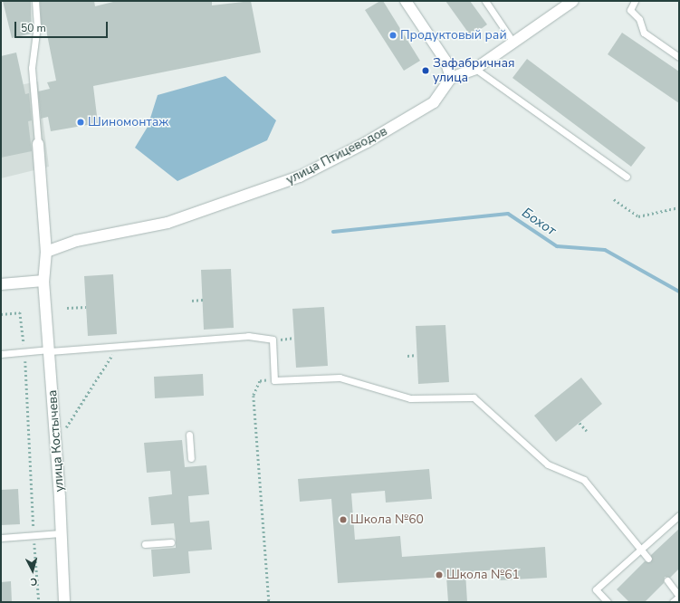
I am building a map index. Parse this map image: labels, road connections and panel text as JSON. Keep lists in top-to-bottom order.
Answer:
{
  "streets": {
    "street": ["улица Птицеводов", "улица Костычева"]
  },
  "crossings": [
    ["улица Птицеводов", "улица Костычева"]
  ],
  "water": ["Бохот"],
  "places": [
    "Продуктовый рай",
    "Зафабричная улица",
    "Шиномонтаж",
    "Школа №60",
    "Школа №61"
  ],
  "scale_bar": "50 m",
  "north": "bottom"
}
